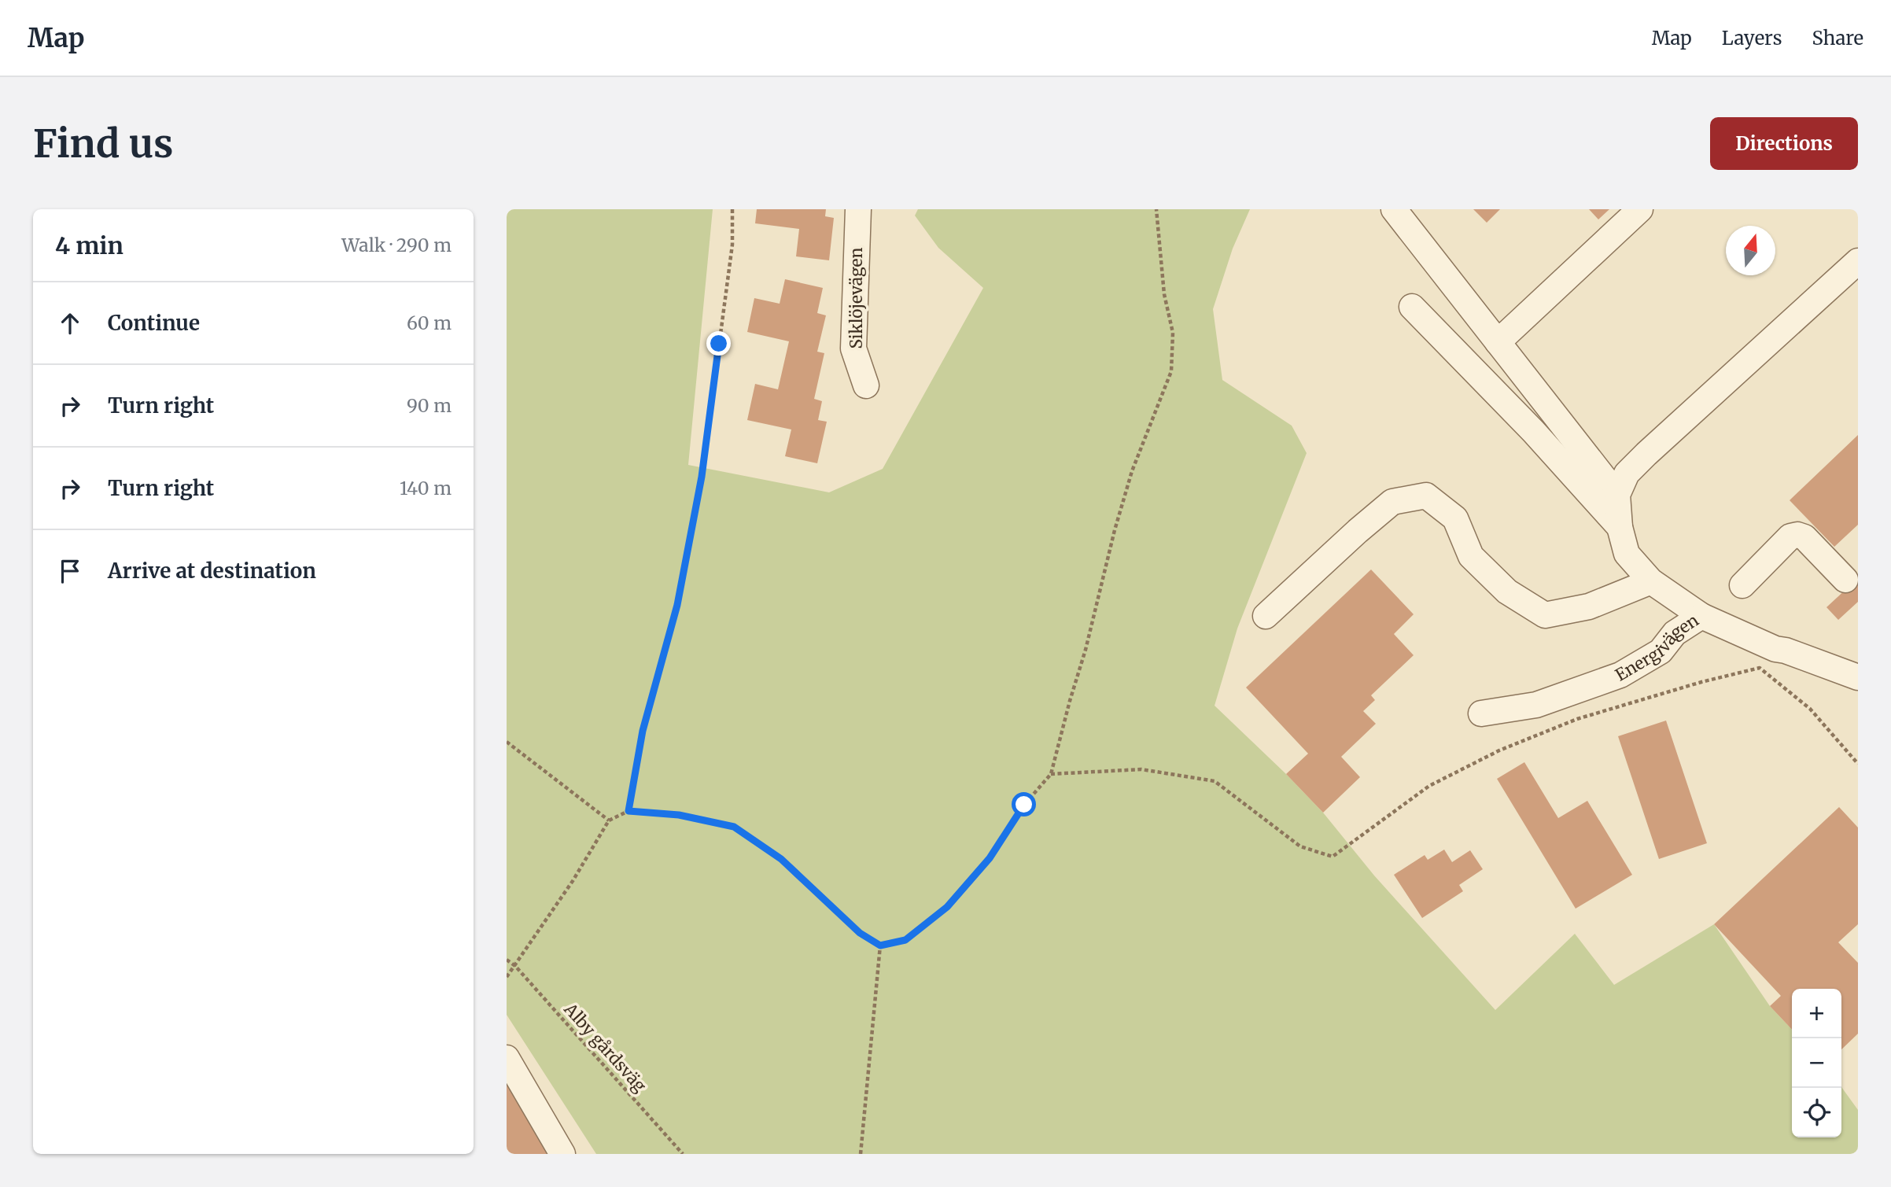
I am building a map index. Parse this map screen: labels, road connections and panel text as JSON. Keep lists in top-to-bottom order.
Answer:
{
  "streets": {
    "street": ["Siklöjevägen", "Energivägen"],
    "path": ["Alby gårdsväg"]
  },
  "north": "top",
  "page": {
    "header": "Map",
    "nav": ["Map", "Layers", "Share"],
    "buttons": "Directions",
    "title": "Find us",
    "heading": ["4 min", "Walk · 290 m"],
    "list": [
      ["Continue", "60 m"],
      ["Turn right", "90 m"],
      ["Turn right", "140 m"],
      "Arrive at destination"
    ],
    "map_buttons": ["+", "−"]
  }
}
